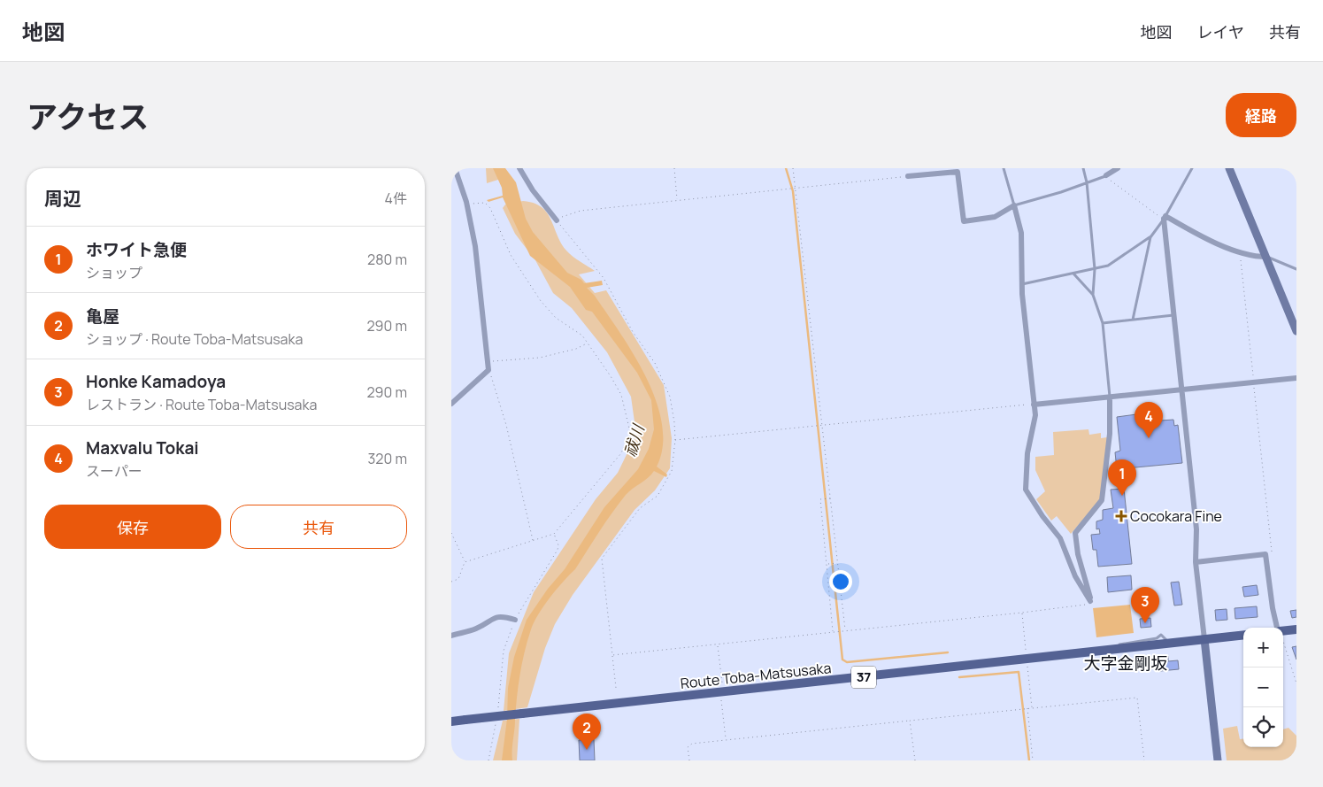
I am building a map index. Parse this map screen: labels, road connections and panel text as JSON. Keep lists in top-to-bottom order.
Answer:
{
  "streets": {
    "main road": ["Route Toba-Matsusaka", "37"]
  },
  "districts": ["大字金剛坂"],
  "water": ["祓川"],
  "places": {
    "health": ["Cocokara Fine"]
  },
  "page": {
    "header": "地図",
    "nav": ["地図", "レイヤ", "共有"],
    "title": "アクセス",
    "buttons": [
      "経路",
      ["保存", "共有"]
    ],
    "heading": ["周辺", "4件"],
    "list": [
      {
        "mark": "1",
        "name": "ホワイト急便",
        "note": "ショップ",
        "value": "280 m"
      },
      {
        "mark": "2",
        "name": "亀屋",
        "note": "ショップ · Route Toba-Matsusaka",
        "value": "290 m"
      },
      {
        "mark": "3",
        "name": "Honke Kamadoya",
        "note": "レストラン · Route Toba-Matsusaka",
        "value": "290 m"
      },
      {
        "mark": "4",
        "name": "Maxvalu Tokai",
        "note": "スーパー",
        "value": "320 m"
      }
    ],
    "pins": [
      "4",
      "1",
      "3",
      "2"
    ],
    "map_buttons": ["+", "−"]
  }
}
